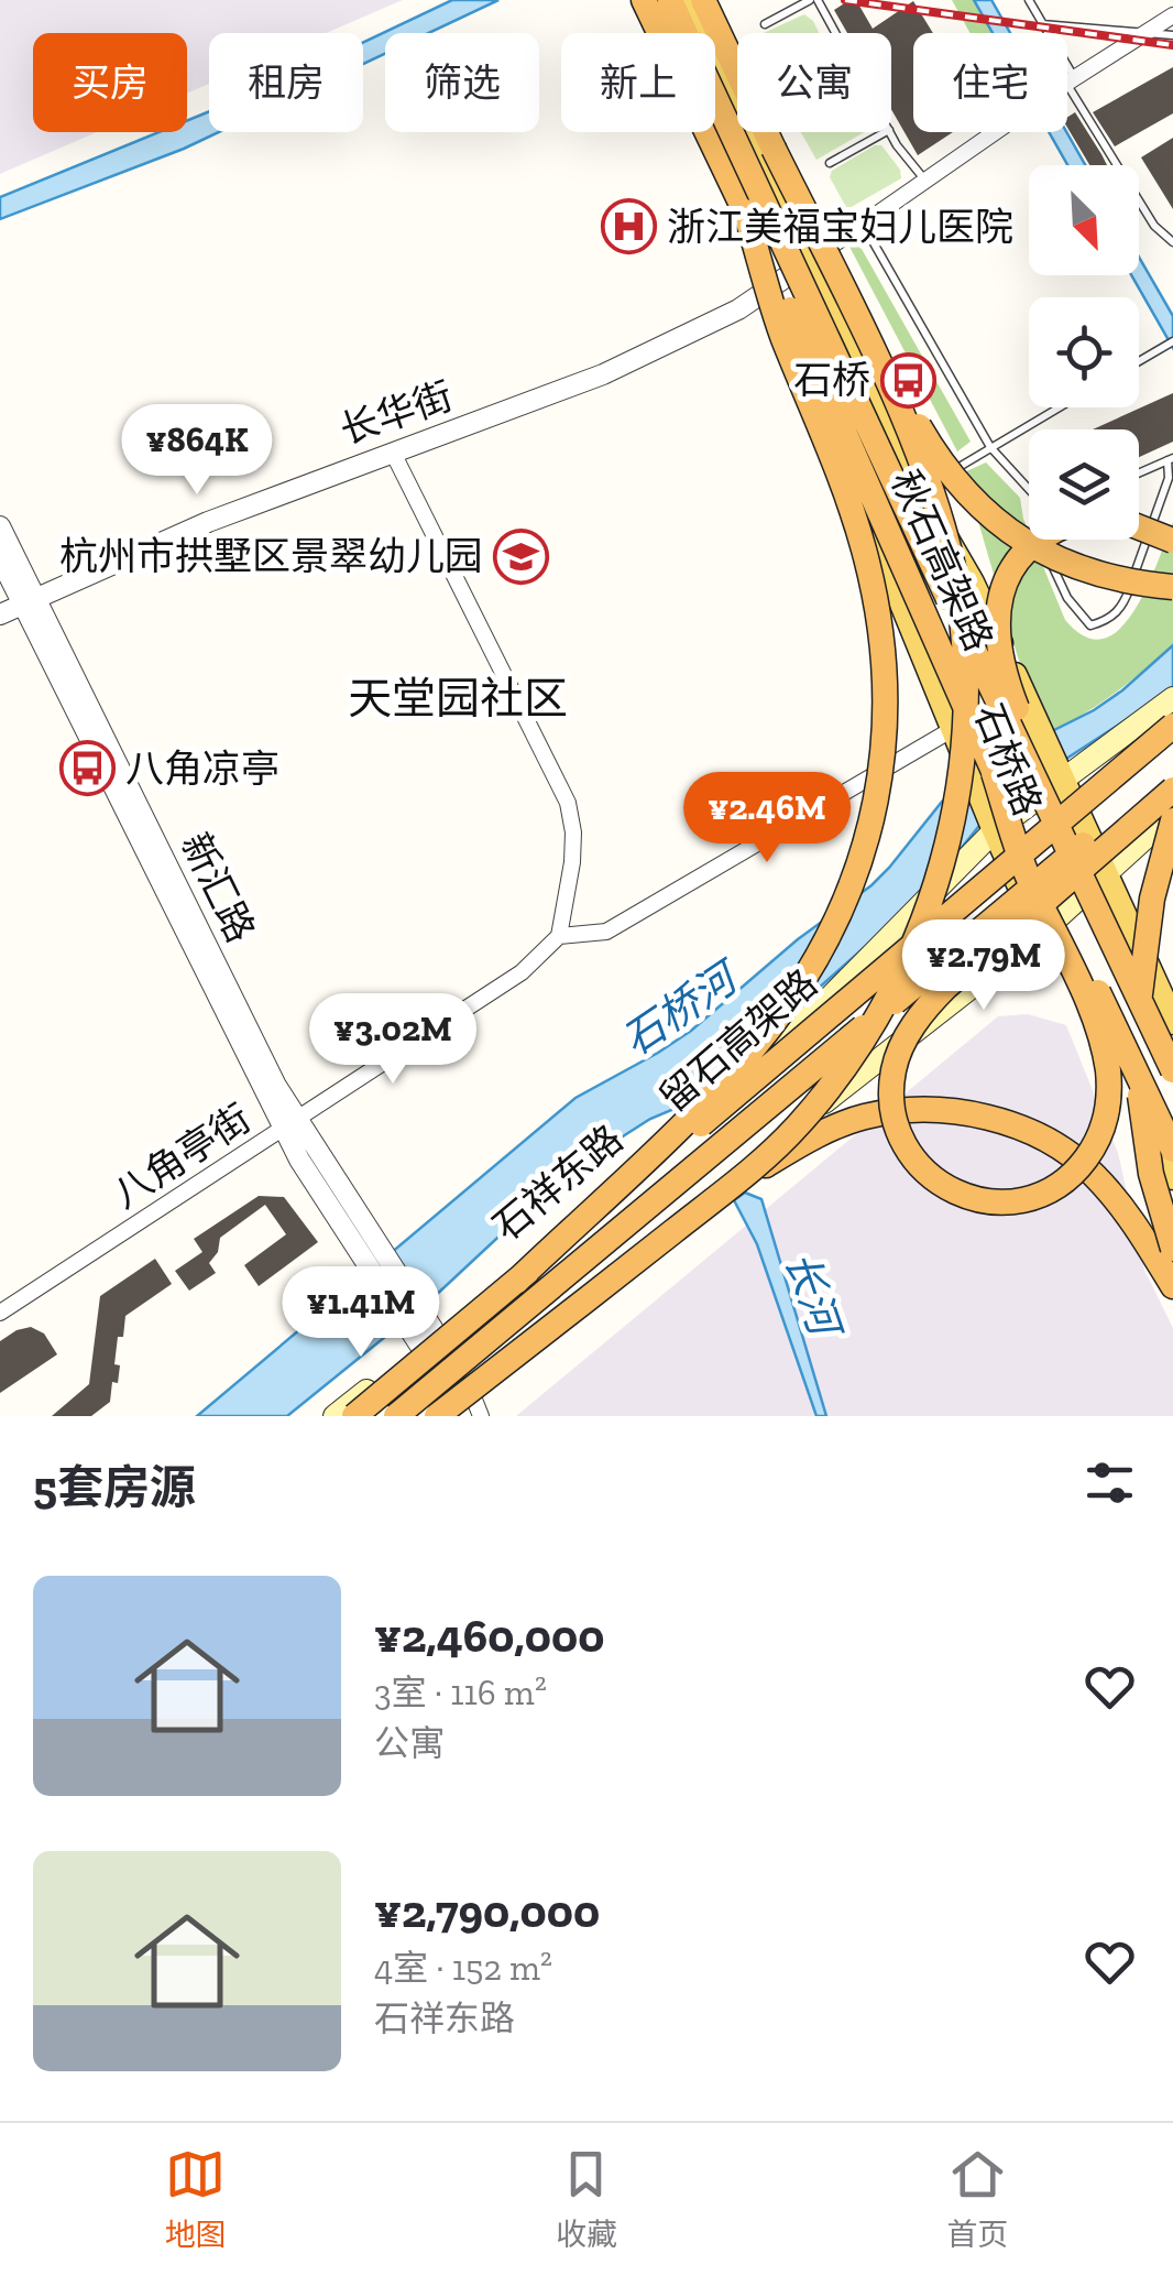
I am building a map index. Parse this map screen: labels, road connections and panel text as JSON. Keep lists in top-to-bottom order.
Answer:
{
  "streets": {
    "highway": ["秋石高架路", "留石高架路"],
    "main road": ["石桥路", "石祥东路"],
    "street": ["长华街", "新汇路", "八角亭街"]
  },
  "crossings": [
    ["长华街", "石桥路"],
    ["长华街", "新汇路"],
    ["石桥路", "石祥东路"],
    ["新汇路", "八角亭街"],
    ["新汇路", "石祥东路"]
  ],
  "districts": ["天堂园社区"],
  "water": ["石桥河", "长河"],
  "places": {
    "hospital": ["浙江美福宝妇儿医院"],
    "bus stop": ["石桥", "八角凉亭"],
    "school or university": ["杭州市拱墅区景翠幼儿园"]
  },
  "north": "bottom right",
  "page": {
    "chip": [
      "买房",
      "租房",
      "筛选",
      "新上",
      "公寓",
      "住宅"
    ],
    "price": [
      "¥864K",
      "¥2.46M",
      "¥2.79M",
      "¥3.02M",
      "¥1.41M"
    ],
    "heading": "5套房源",
    "list": [
      {
        "name": "¥2,460,000",
        "note": "3室 · 116 m² · 公寓"
      },
      {
        "name": "¥2,790,000",
        "note": "4室 · 152 m² · 石祥东路"
      }
    ],
    "tabs": ["地图", "收藏", "首页"]
  }
}
